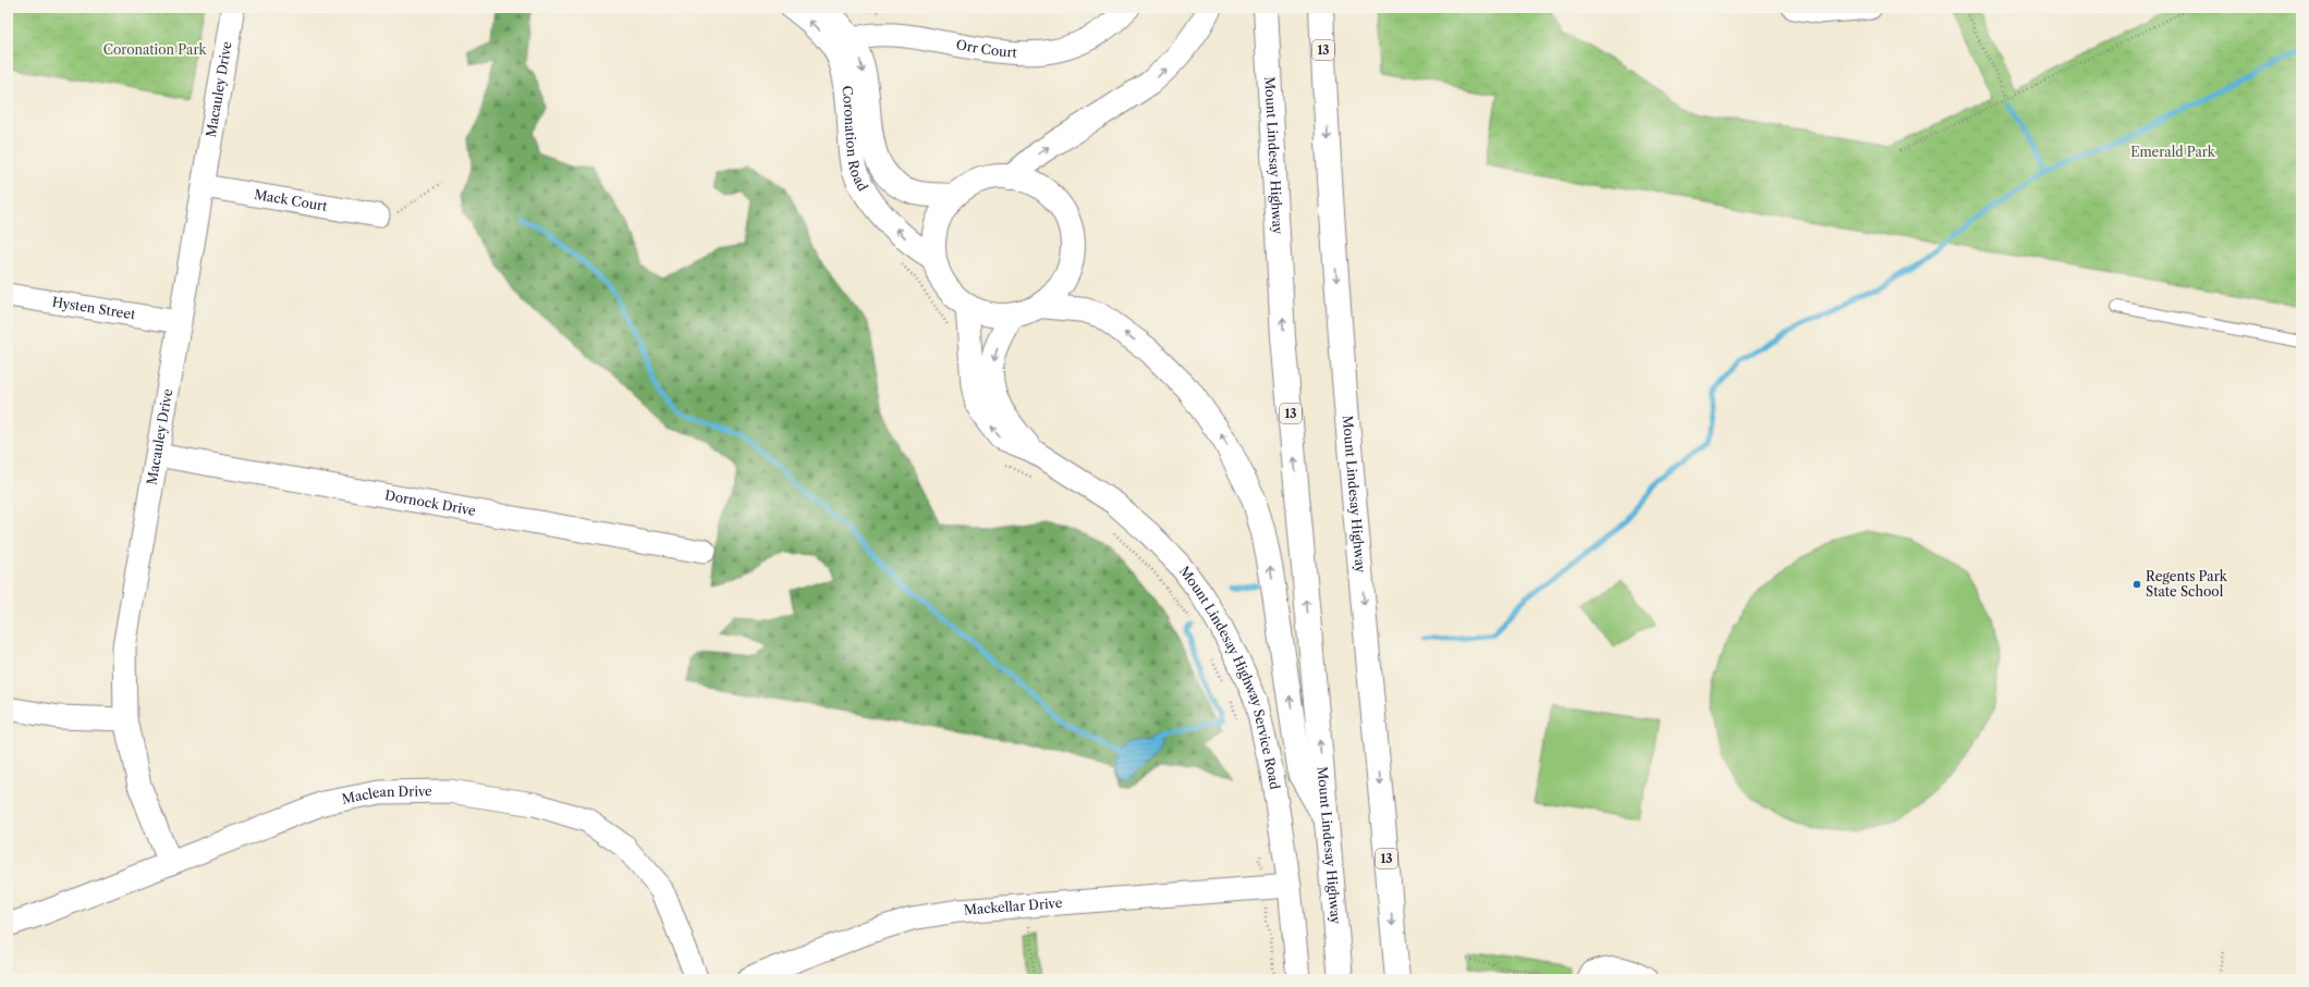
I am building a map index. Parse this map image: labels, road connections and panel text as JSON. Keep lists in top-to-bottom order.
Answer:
{
  "streets": {
    "main road": ["13", "Coronation Road", "Mount Lindesay Highway"],
    "street": [
      "Orr Court",
      "Macauley Drive",
      "Mack Court",
      "Hysten Street",
      "Dornock Drive",
      "Mount Lindesay Highway Service Road",
      "Maclean Drive",
      "Mackellar Drive"
    ]
  },
  "crossings": [
    ["Orr Court", "Coronation Road"],
    ["Macauley Drive", "Mack Court"],
    ["Macauley Drive", "Hysten Street"],
    ["Macauley Drive", "Dornock Drive"],
    ["Macauley Drive", "Maclean Drive"],
    ["Coronation Road", "Mount Lindesay Highway Service Road"],
    ["Mount Lindesay Highway Service Road", "Mackellar Drive"]
  ],
  "parks": ["Coronation Park", "Emerald Park"],
  "places": ["Regents Park State School"]
}
